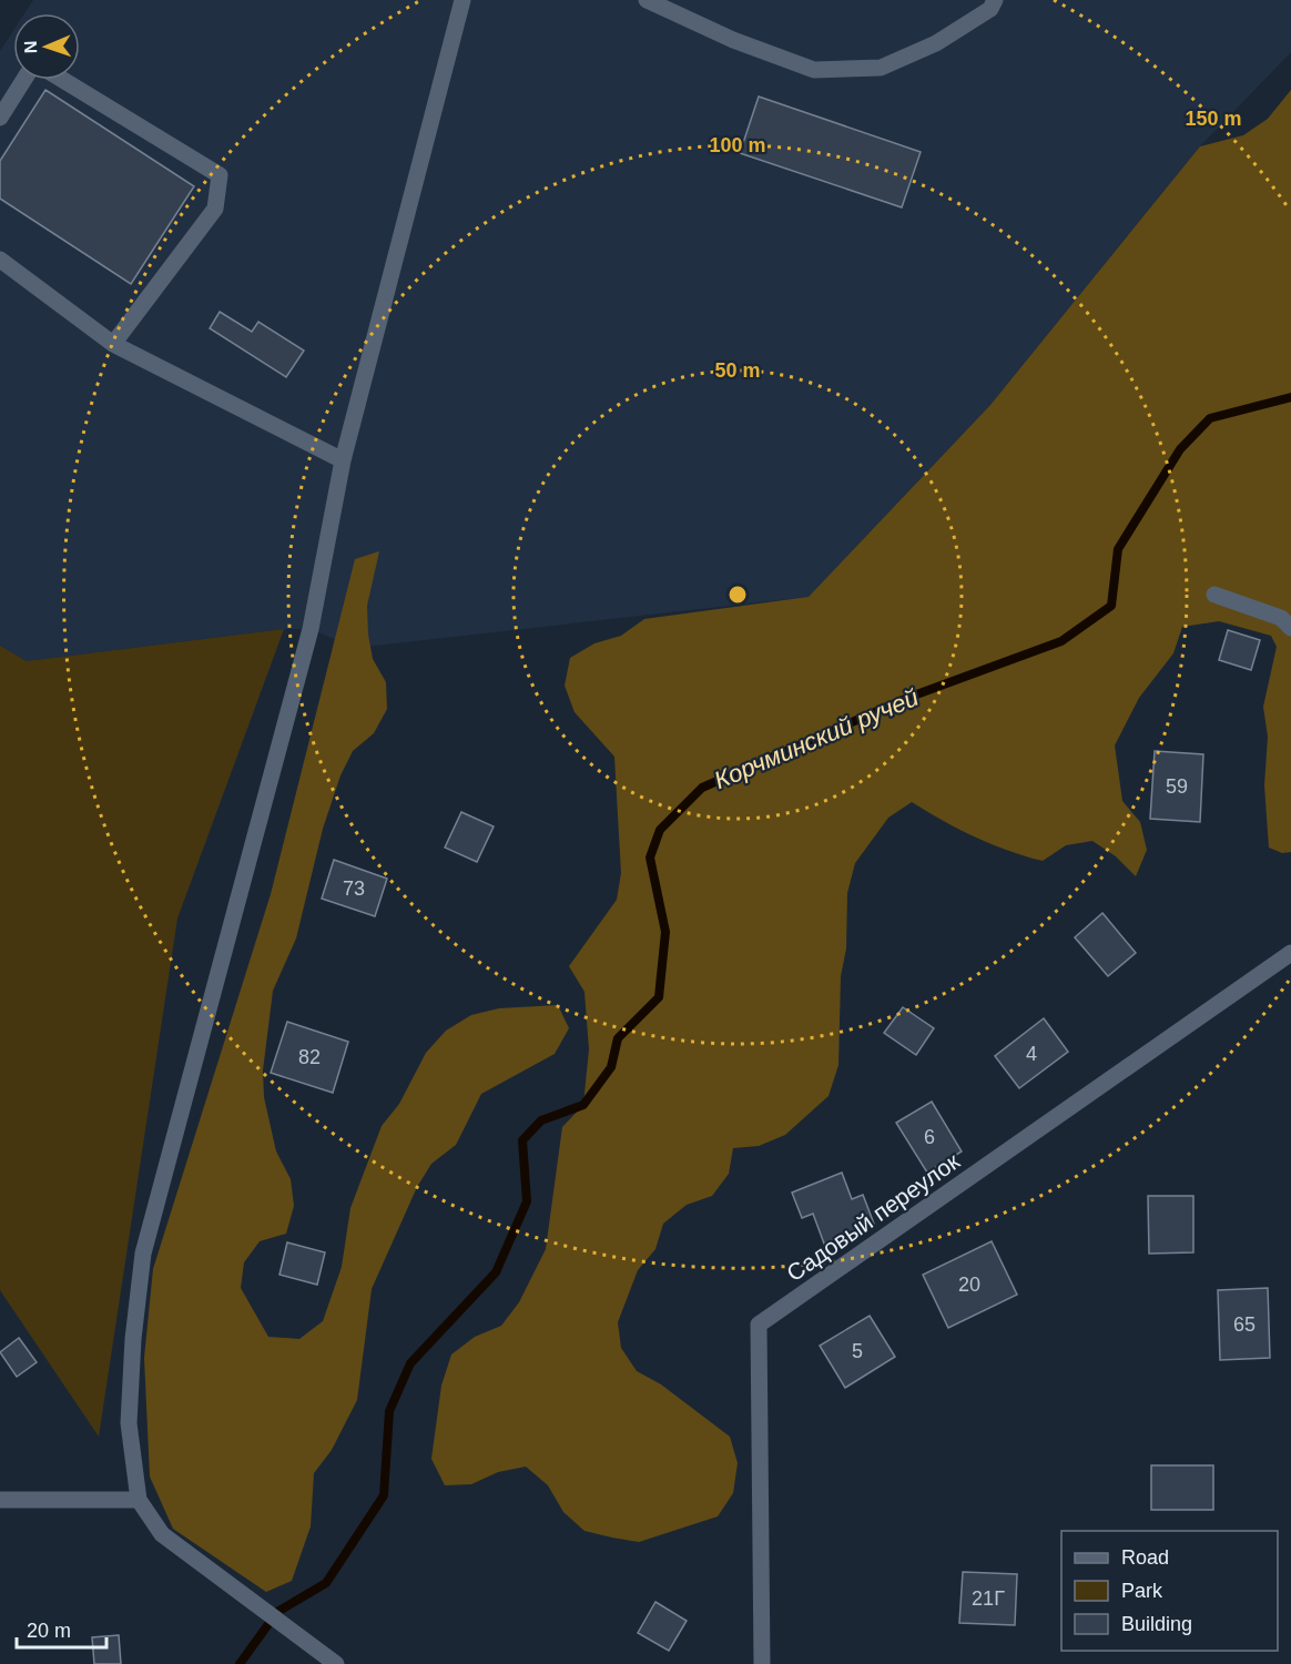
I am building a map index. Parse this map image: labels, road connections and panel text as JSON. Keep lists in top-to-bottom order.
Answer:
{
  "streets": {
    "street": ["Садовый переулок"]
  },
  "water": ["Корчминский ручей"],
  "house_numbers": [
    "59",
    "73",
    "4",
    "82",
    "6",
    "20",
    "65",
    "5",
    "21Г"
  ],
  "legend": ["Road", "Park", "Building"],
  "scale_bar": "20 m",
  "north": "left",
  "rings": ["150 m", "100 m", "50 m"]
}
